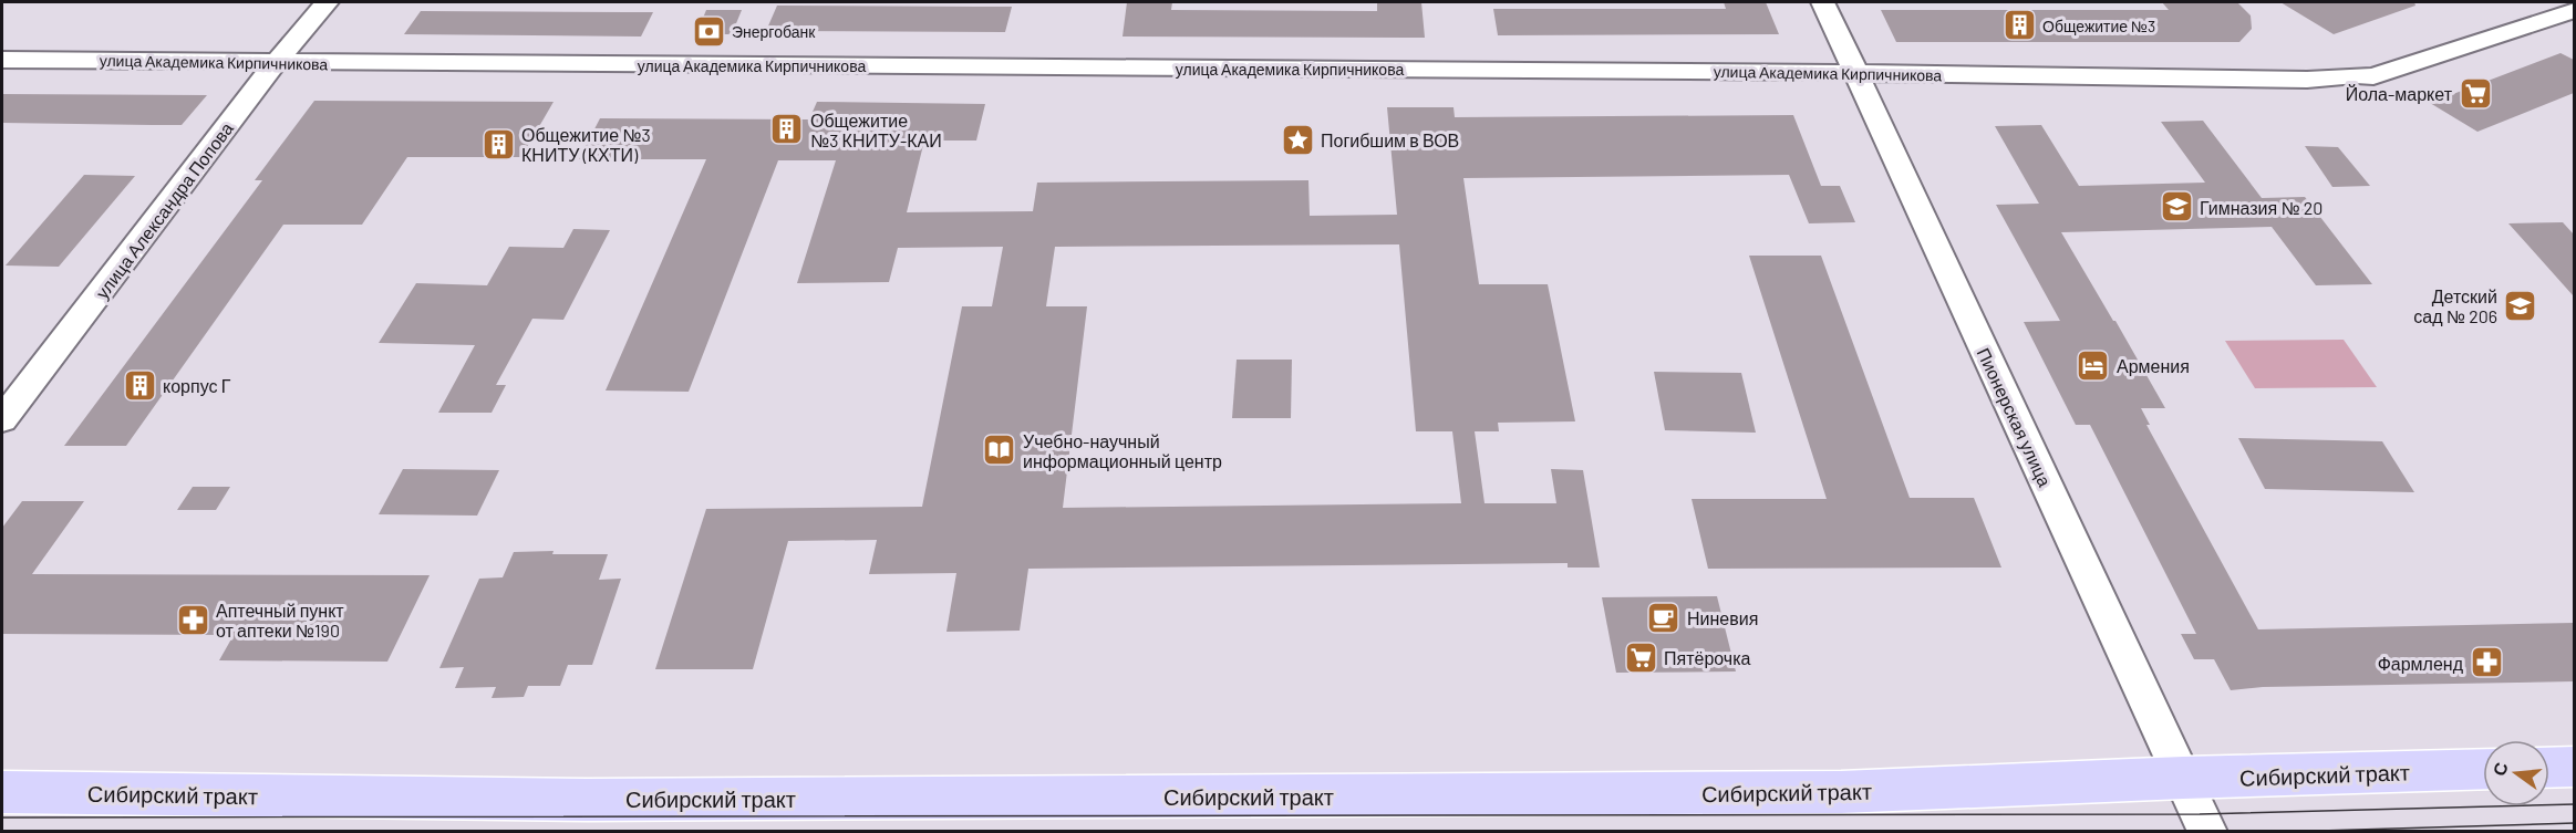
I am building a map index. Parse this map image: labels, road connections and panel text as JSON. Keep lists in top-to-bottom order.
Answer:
{
  "streets": {
    "main road": ["Сибирский тракт"],
    "street": ["улица Академика Кирпичникова", "улица Александра Попова", "Пионерская улица"]
  },
  "crossings": [
    ["улица Академика Кирпичникова", "улица Александра Попова"],
    ["улица Академика Кирпичникова", "Пионерская улица"],
    ["Пионерская улица", "Сибирский тракт"]
  ],
  "places": {
    "building": [
      "Общежитие №3",
      "Общежитие №3 КНИТУ-КАИ",
      "Общежитие №3 КНИТУ (КХТИ)",
      "корпус Г"
    ],
    "bank": ["Энергобанк"],
    "supermarket": ["Йола-маркет", "Пятёрочка"],
    "place": ["Погибшим в ВОВ"],
    "school or university": ["Гимназия № 20", "Детский сад № 206"],
    "hotel": ["Армения"],
    "library": ["Учебно-научный информационный центр"],
    "cafe": ["Ниневия"],
    "pharmacy": ["Аптечный пункт от аптеки №190", "Фармленд"]
  },
  "north": "left"
}
